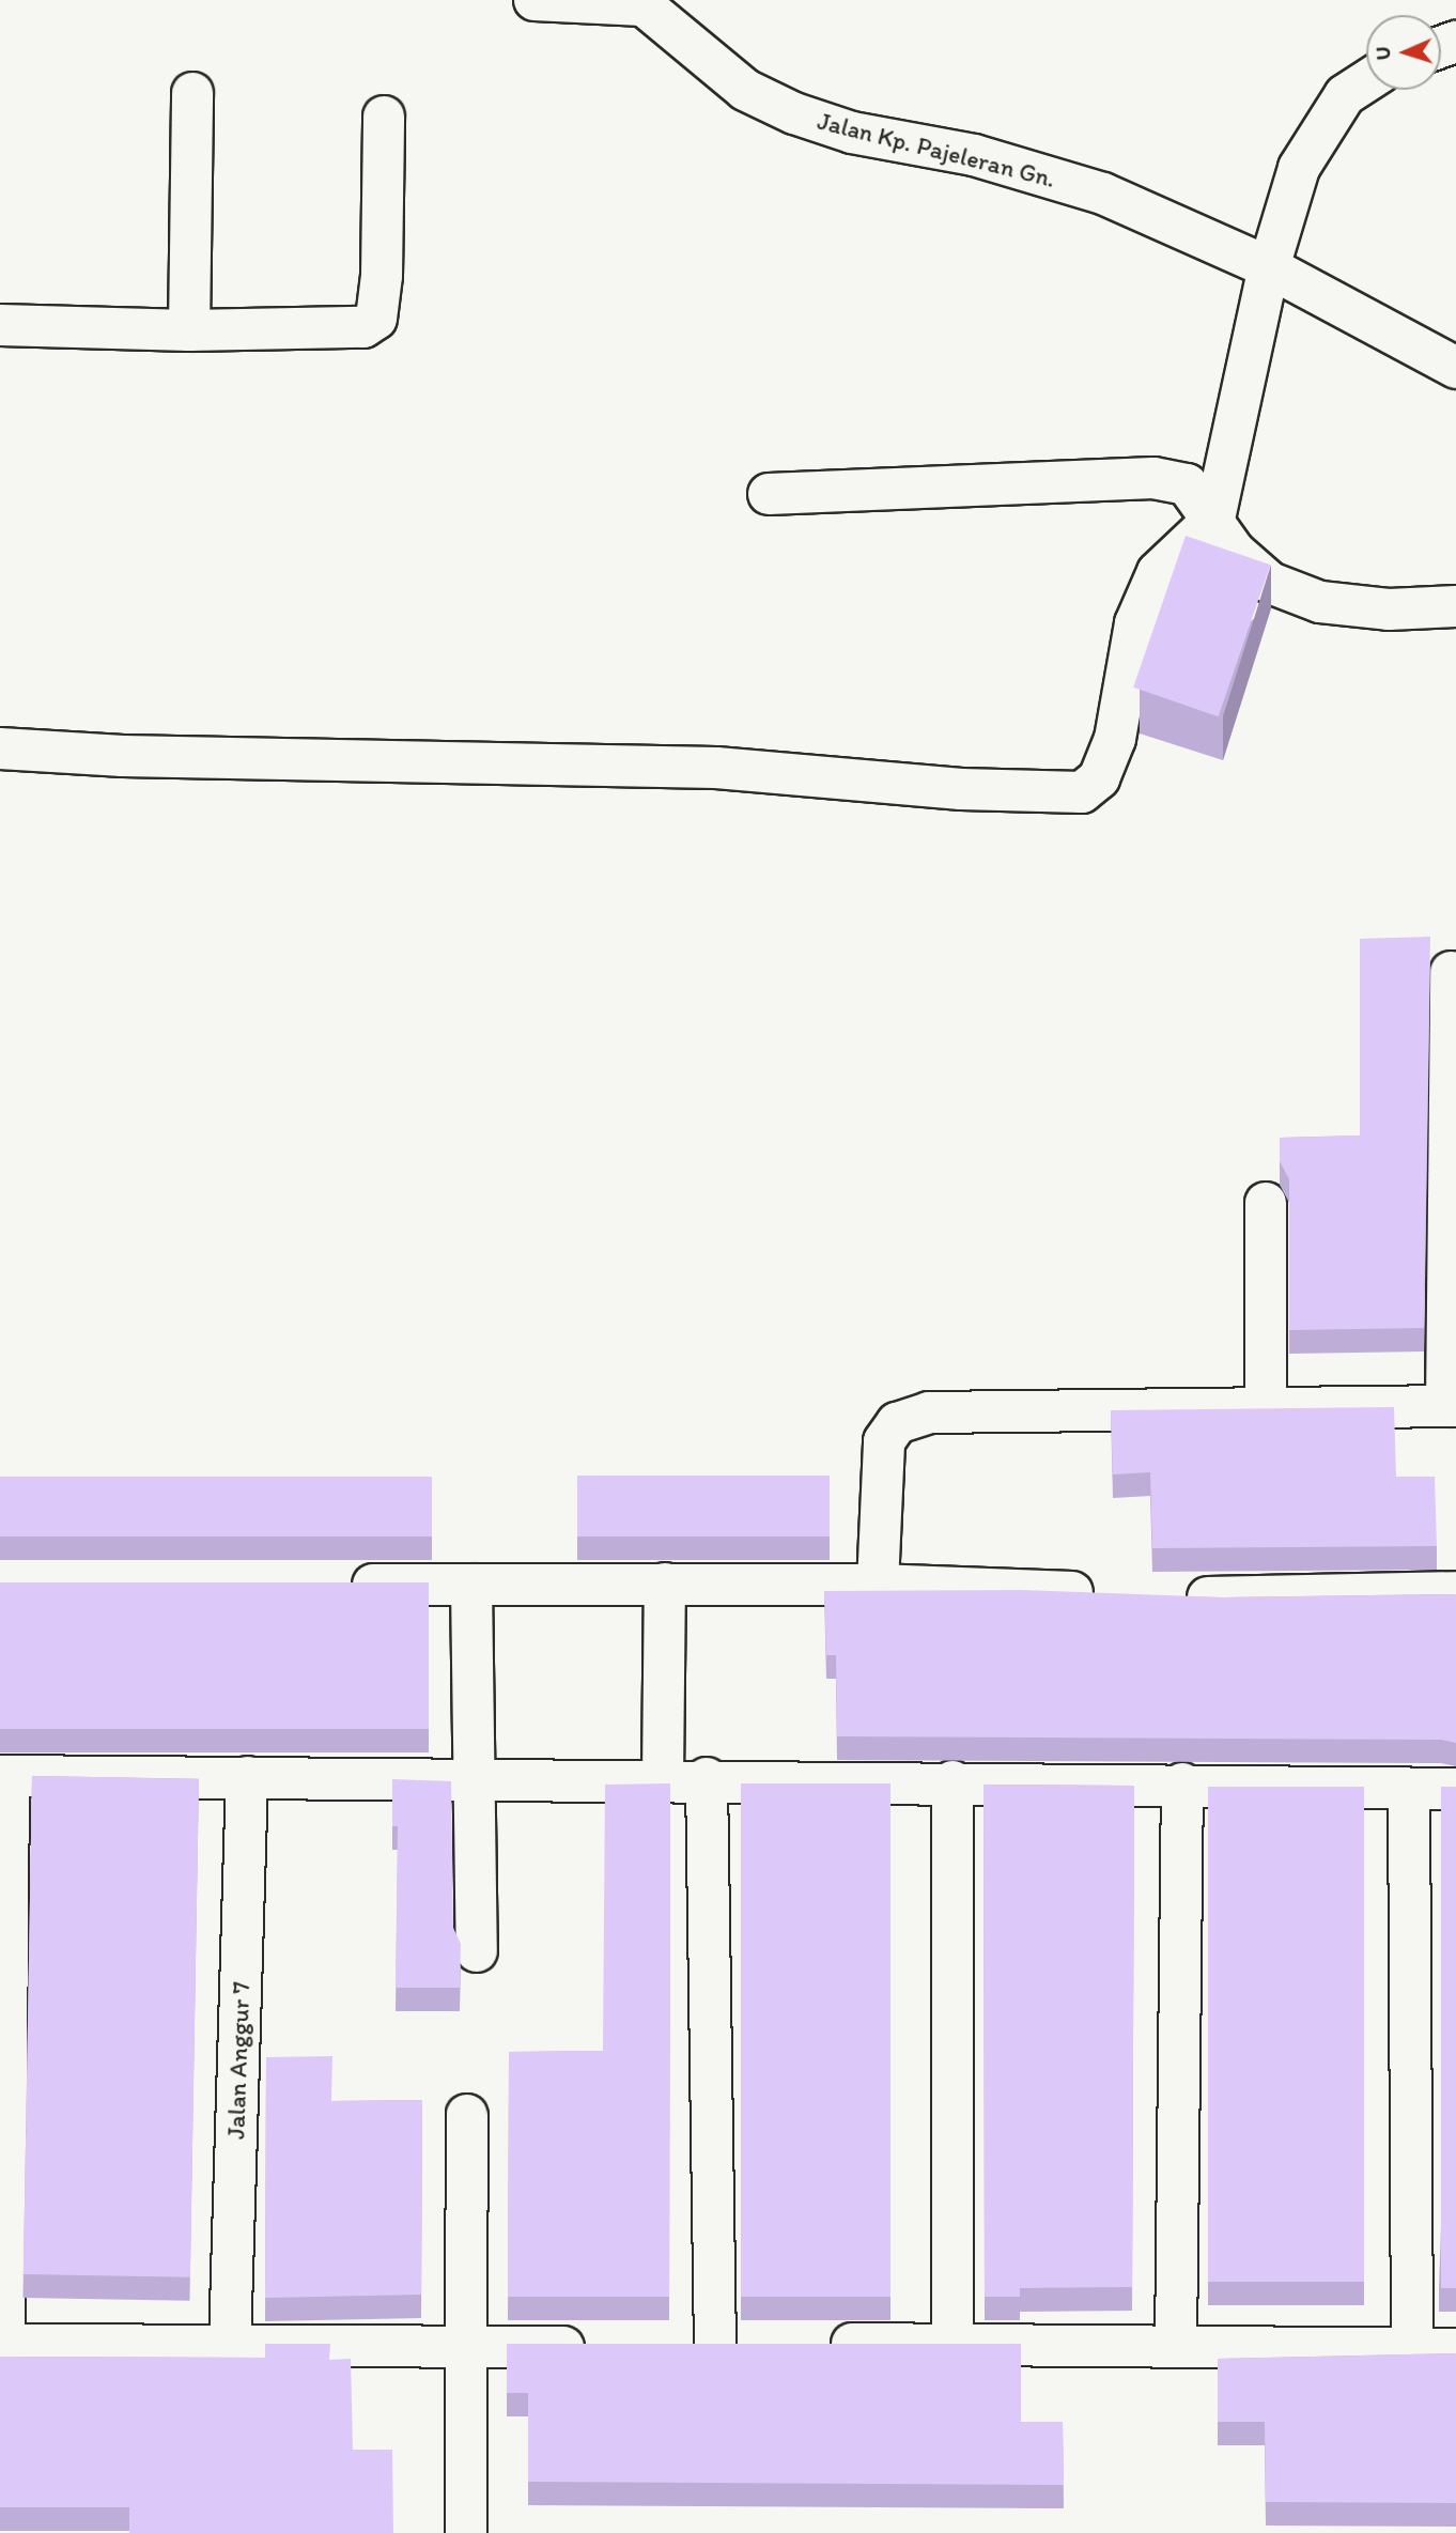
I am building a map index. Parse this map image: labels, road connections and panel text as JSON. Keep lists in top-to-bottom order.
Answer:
{
  "streets": {
    "street": ["Jalan Kp. Pajeleran Gn.", "Jalan Anggur 7"]
  },
  "north": "left"
}
